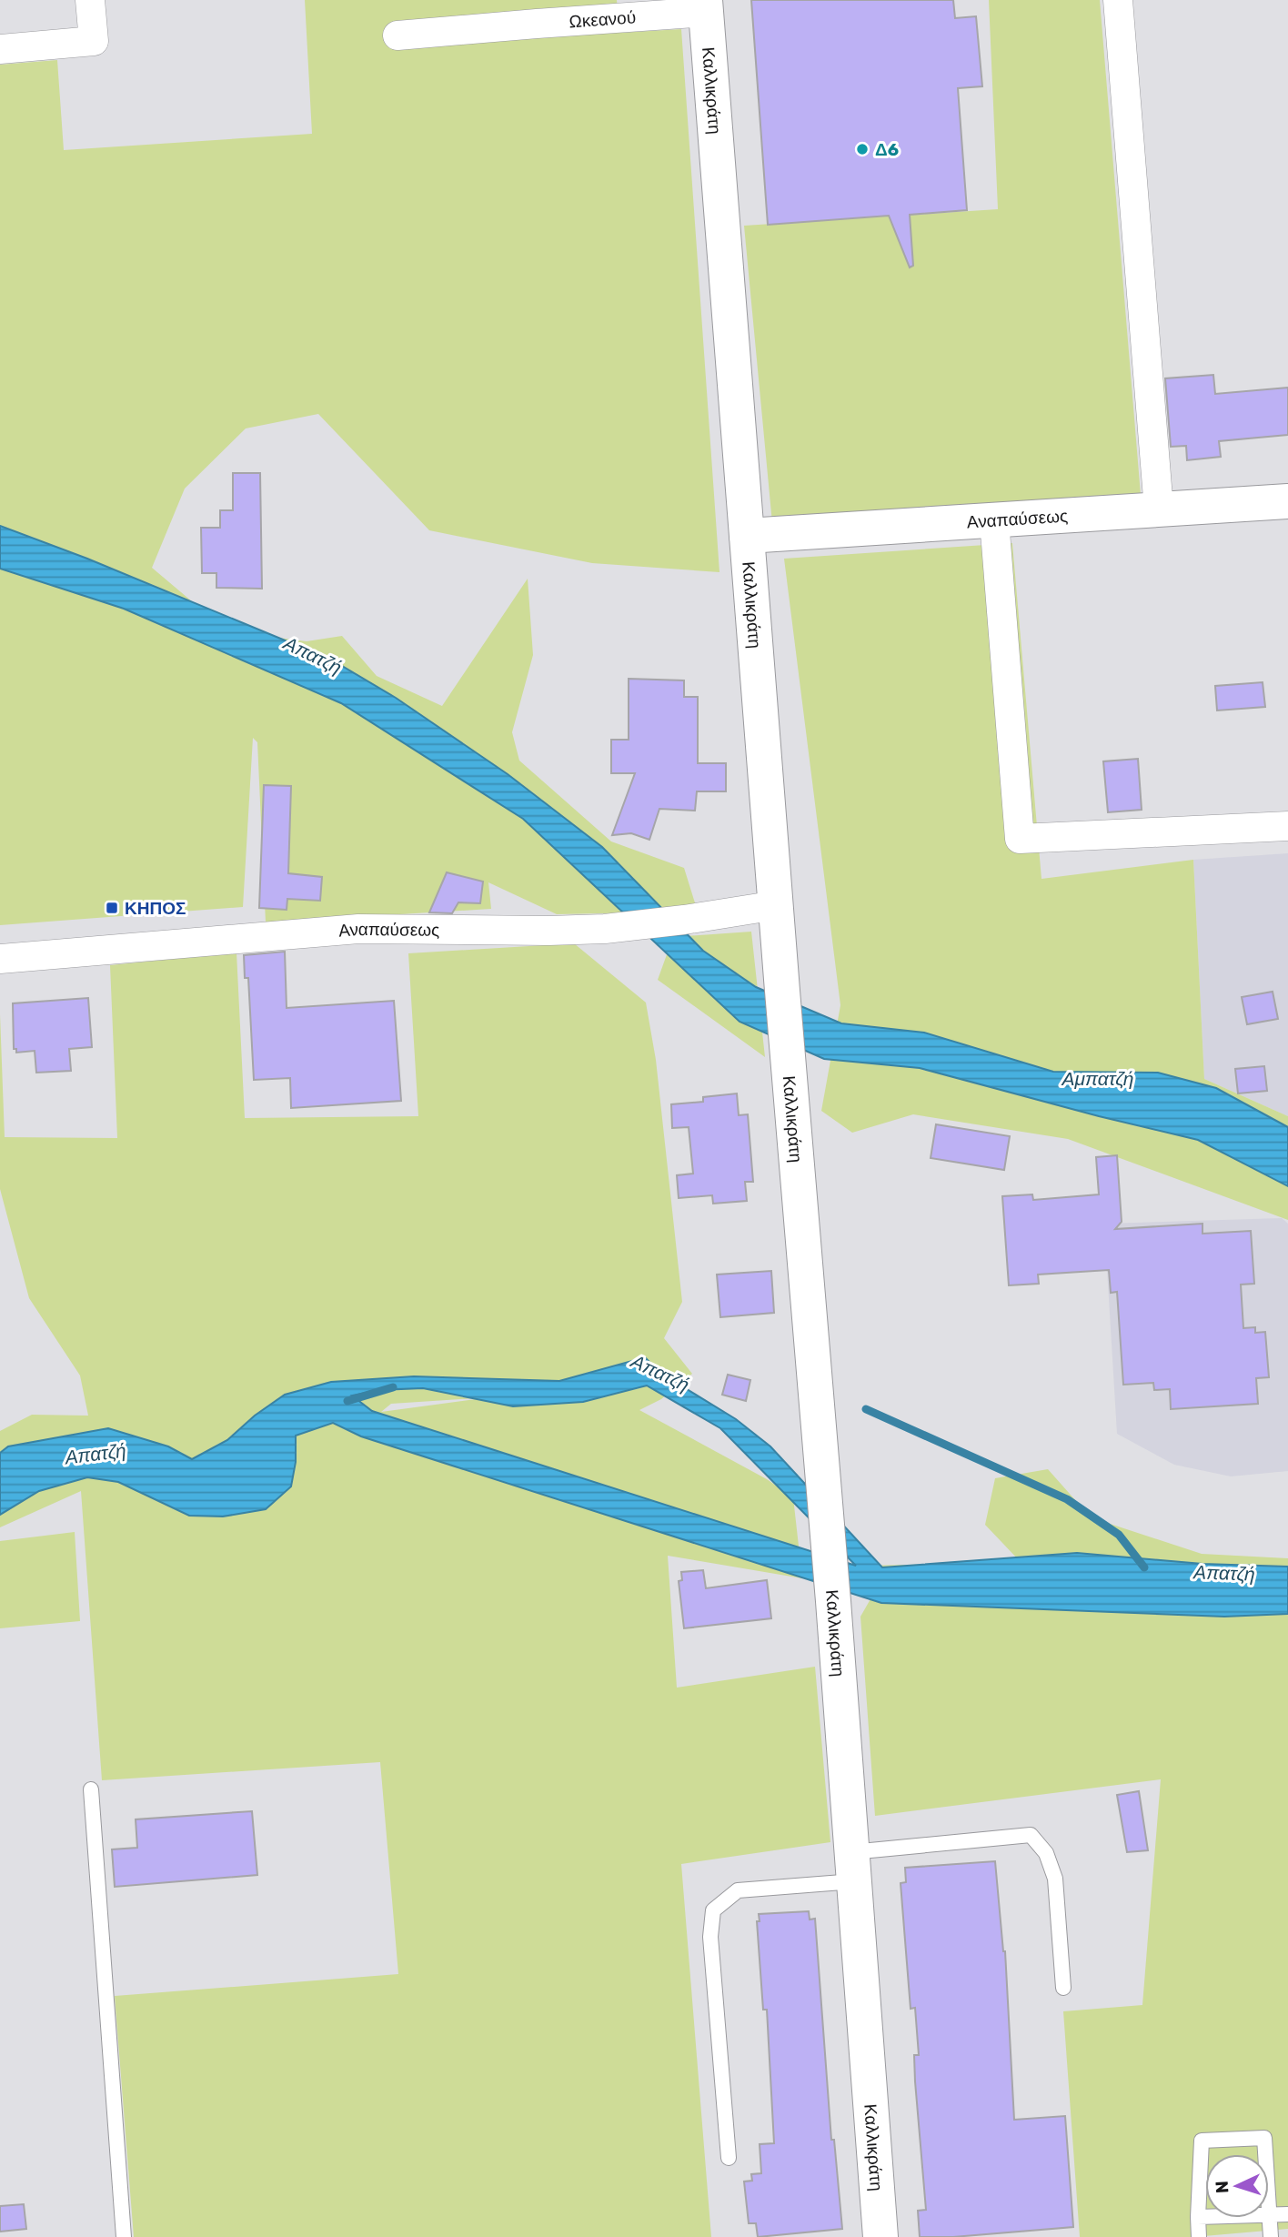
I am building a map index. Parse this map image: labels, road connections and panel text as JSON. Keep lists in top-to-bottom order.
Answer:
{
  "streets": {
    "street": ["Ωκεανού", "Καλλικράτη", "Αναπαύσεως"]
  },
  "crossings": [
    ["Ωκεανού", "Καλλικράτη"],
    ["Καλλικράτη", "Αναπαύσεως"]
  ],
  "water": ["Απατζή", "Αμπατζή"],
  "places": {
    "other": ["Δ6"],
    "transit": ["ΚΗΠΟΣ"]
  },
  "north": "left"
}
